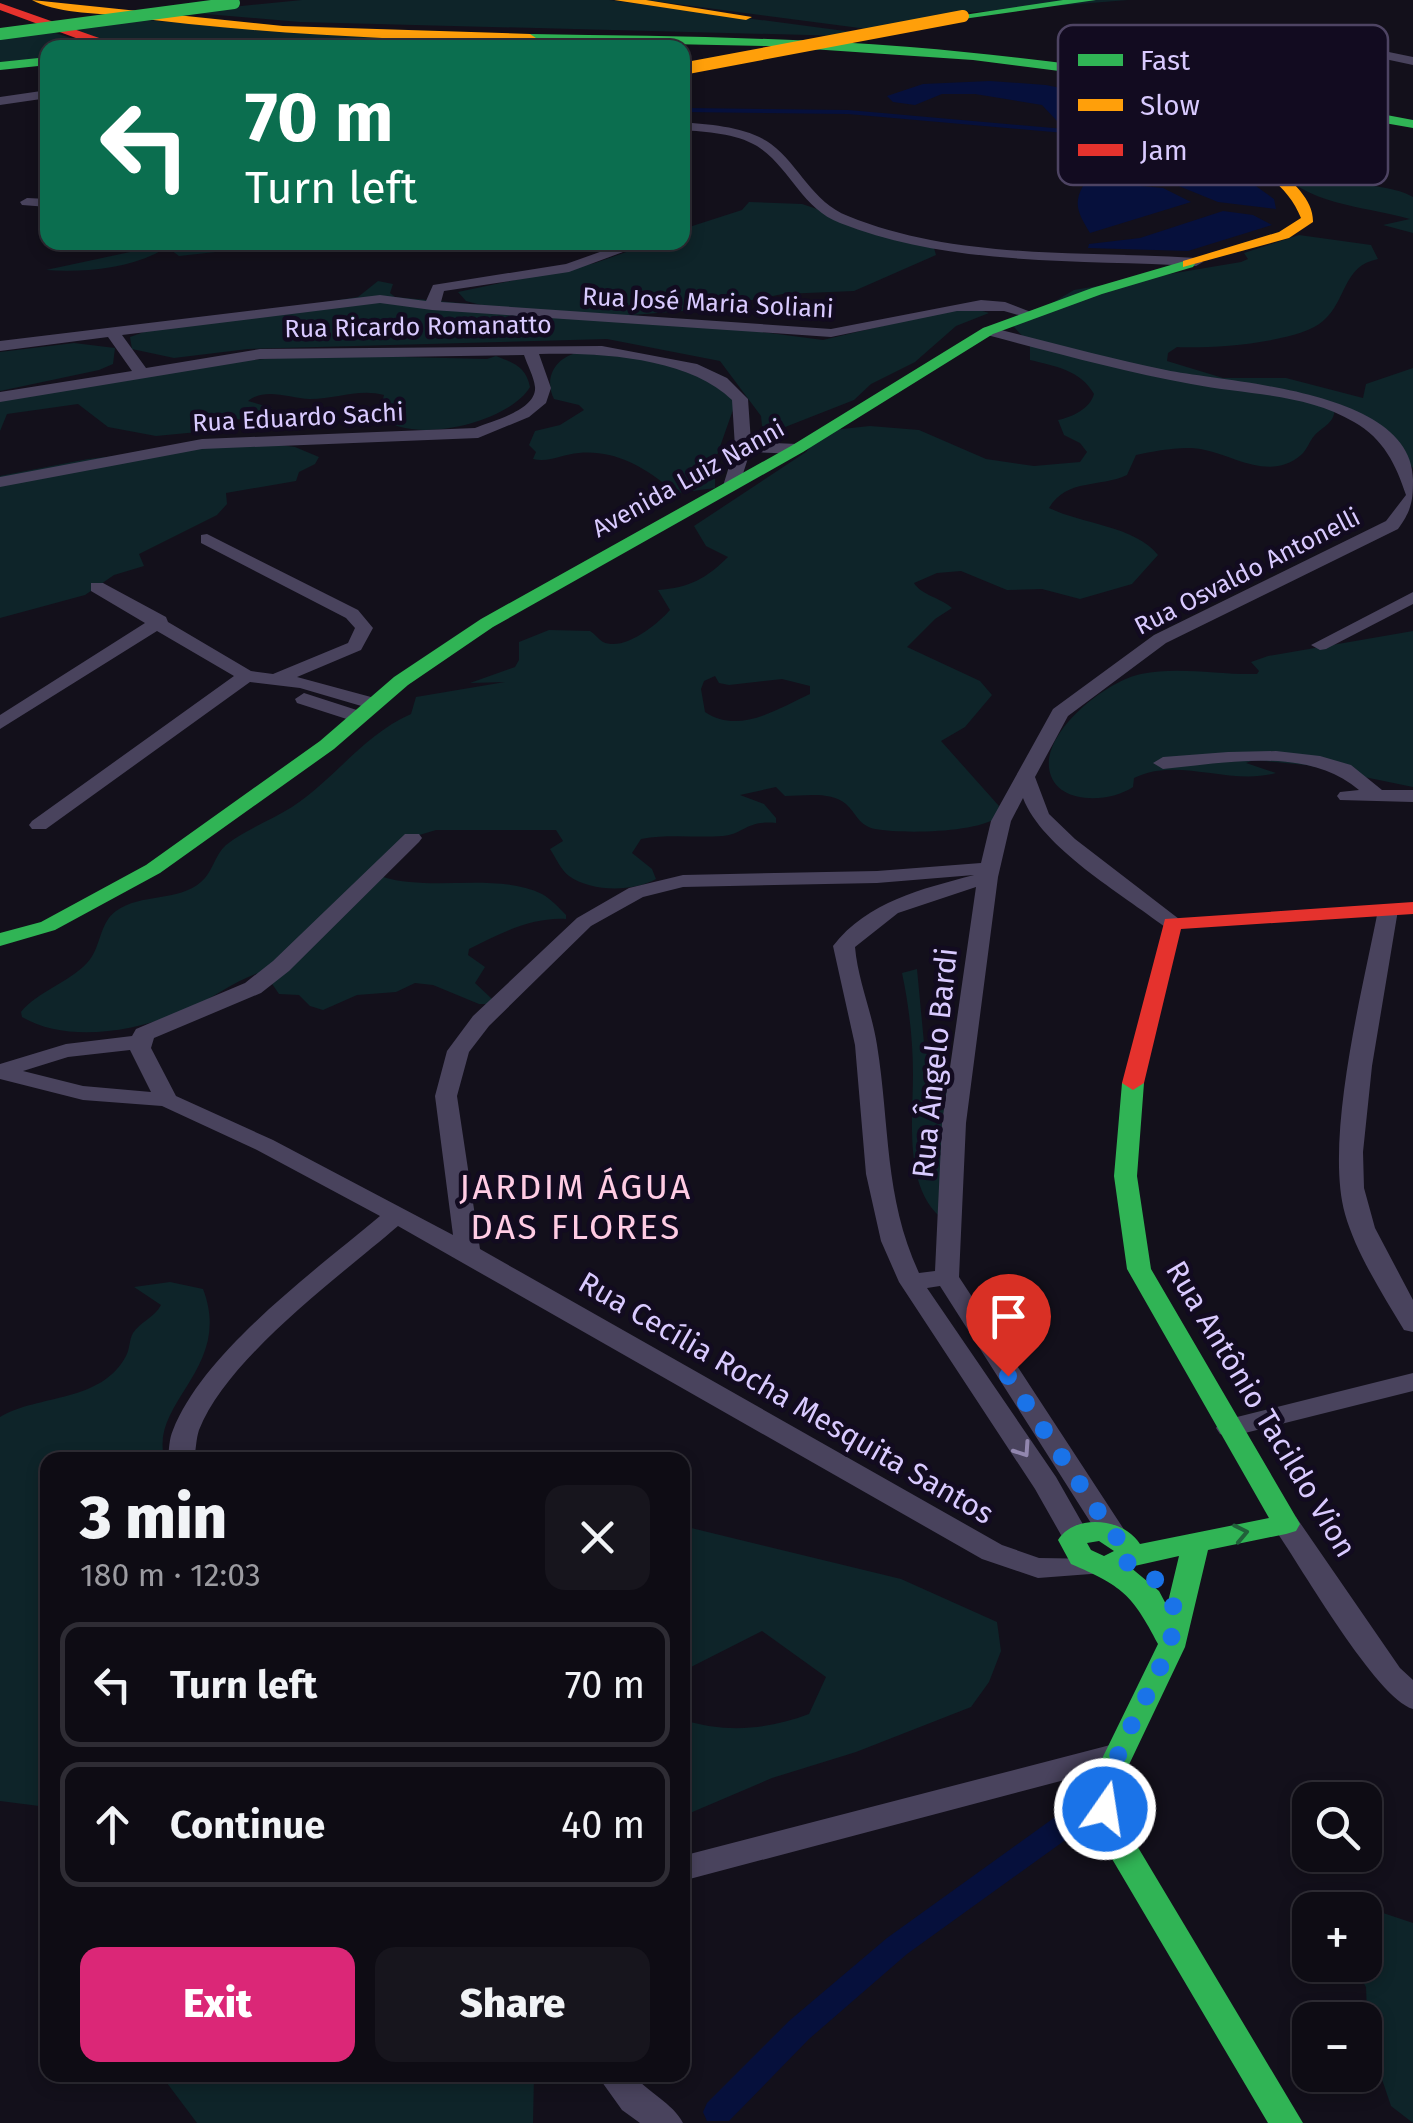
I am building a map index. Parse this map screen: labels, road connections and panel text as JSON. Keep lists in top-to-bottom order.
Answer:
{
  "streets": {
    "main road": ["Avenida Luiz Nanni", "Rua Antônio Tacildo Vion"],
    "street": [
      "Rua José Maria Soliani",
      "Rua Ricardo Romanatto",
      "Rua Eduardo Sachi",
      "Rua Osvaldo Antonelli",
      "Rua Ângelo Bardi",
      "Rua Cecília Rocha Mesquita Santos"
    ]
  },
  "crossings": [
    ["Rua José Maria Soliani", "Avenida Luiz Nanni"],
    ["Rua Ricardo Romanatto", "Rua Eduardo Sachi"],
    ["Rua Ricardo Romanatto", "Avenida Luiz Nanni"],
    ["Avenida Luiz Nanni", "Rua Osvaldo Antonelli"],
    ["Rua Osvaldo Antonelli", "Rua Ângelo Bardi"]
  ],
  "districts": ["JARDIM ÁGUA DAS FLORES"],
  "legend": ["Fast", "Slow", "Jam"],
  "page": {
    "turn": ["70 m", "Turn left"],
    "heading": ["3 min", "180 m · 12:03"],
    "list": [
      {
        "name": "Turn left",
        "value": "70 m"
      },
      {
        "name": "Continue",
        "value": "40 m"
      }
    ],
    "map_buttons": ["+", "−"],
    "buttons": ["Exit", "Share"]
  }
}
